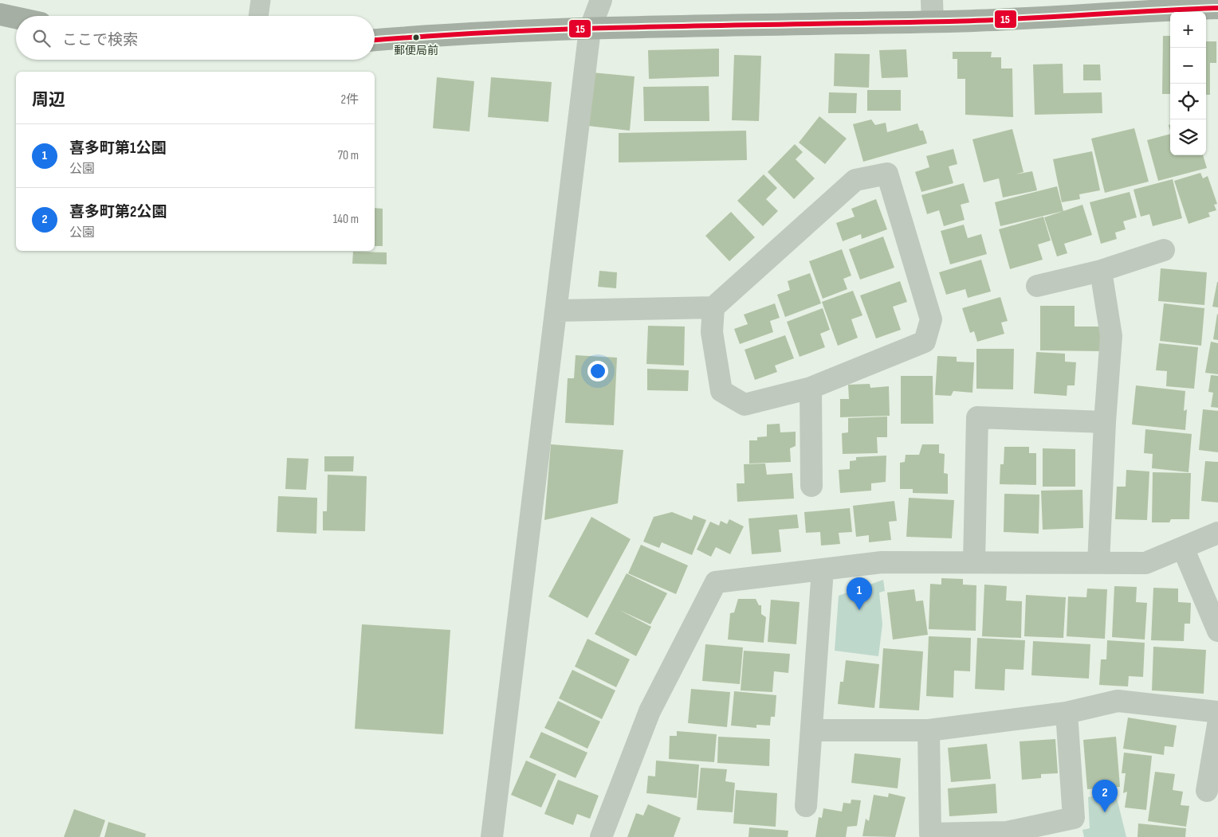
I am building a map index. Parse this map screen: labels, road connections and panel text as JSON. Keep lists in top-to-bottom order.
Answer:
{
  "places": ["郵便局前"],
  "lines": ["transit line 15"],
  "page": {
    "map_buttons": ["+", "−"],
    "search": "ここで検索",
    "heading": ["周辺", "2件"],
    "list": [
      {
        "mark": "1",
        "name": "喜多町第1公園",
        "note": "公園",
        "value": "70 m"
      },
      {
        "mark": "2",
        "name": "喜多町第2公園",
        "note": "公園",
        "value": "140 m"
      }
    ],
    "pins": ["1", "2"]
  }
}
